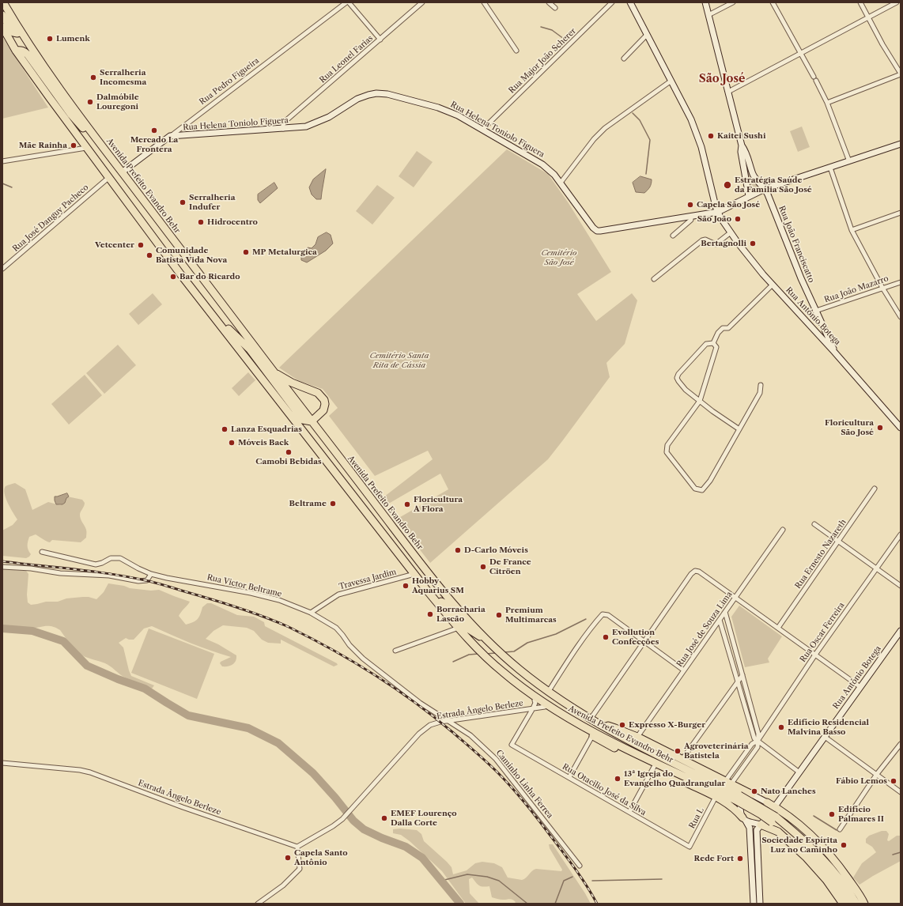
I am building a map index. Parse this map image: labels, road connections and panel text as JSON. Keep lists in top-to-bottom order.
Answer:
{
  "streets": {
    "highway": ["Avenida Prefeito Evandro Behr"],
    "street": [
      "Rua Leonel Farias",
      "Rua Major João Scherer",
      "Rua Pedro Figueira",
      "Rua Helena Toniolo Figuera",
      "Rua José Danguy Pacheco",
      "Rua João Franciscatto",
      "Rua João Mazarro",
      "Rua Antônio Botega",
      "Rua Ernesto Nazareth",
      "Travessa Jardim",
      "Rua Victor Beltrame",
      "Rua José de Souza Lima",
      "Rua Oscar Ferreira",
      "Estrada Ângelo Berleze",
      "Caminho Linha Ferrea",
      "Rua Otacilio José da Silva",
      "Rua L"
    ]
  },
  "crossings": [
    ["Rua Leonel Farias", "Rua Helena Toniolo Figuera"],
    ["Rua Major João Scherer", "Rua Helena Toniolo Figuera"],
    ["Rua Pedro Figueira", "Rua Helena Toniolo Figuera"],
    ["Rua Pedro Figueira", "Avenida Prefeito Evandro Behr"],
    ["Rua Helena Toniolo Figuera", "Rua João Franciscatto"],
    ["Rua Helena Toniolo Figuera", "Rua Antônio Botega"],
    ["Avenida Prefeito Evandro Behr", "Rua José Danguy Pacheco"],
    ["Avenida Prefeito Evandro Behr", "Rua Antônio Botega"],
    ["Avenida Prefeito Evandro Behr", "Travessa Jardim"],
    ["Rua João Franciscatto", "Rua João Mazarro"],
    ["Rua João Franciscatto", "Rua Antônio Botega"],
    ["Travessa Jardim", "Rua Victor Beltrame"],
    ["Rua Victor Beltrame", "Estrada Ângelo Berleze"],
    ["Rua Victor Beltrame", "Caminho Linha Ferrea"],
    ["Estrada Ângelo Berleze", "Caminho Linha Ferrea"],
    ["Rua Otacilio José da Silva", "Rua L"]
  ],
  "districts": ["São José"],
  "parks": ["Cemitério São José", "Cemitério Santa Rita de Cássia"],
  "places": [
    "Lumenk",
    "Serralheria Incomesma",
    "Dalmóbile Louregoni",
    "Mercado La Frontera",
    "Kaitei Sushi",
    "Mãe Rainha",
    "Estratégia Saúde da Família São José",
    "Serralheria Indufer",
    "Capela São José",
    "São João",
    "Hidrocentro",
    "Bertagnolli",
    "Vetcenter",
    "MP Metalurgica",
    "Comunidade Batista Vida Nova",
    "Bar do Ricardo",
    "Floricultura São José",
    "Lanza Esquadrias",
    "Móveis Back",
    "Camobi Bebidas",
    "Beltrame",
    "Floricultura A Flora",
    "D-Carlo Móveis",
    "De France Citröen",
    "Hobby Aquarius SM",
    "Borracharia Lascão",
    "Premium Multimarcas",
    "Evollution Confecções",
    "Expresso X-Burger",
    "Edifício Residencial Malvina Basso",
    "Agroveterinária Batistela",
    "13ª Igreja do Evangelho Quadrangular",
    "Fábio Lemos",
    "Nato Lanches",
    "Edifício Palmares II",
    "EMEF Lourenço Dalla Corte",
    "Sociedade Espírita Luz no Caminho",
    "Capela Santo Antônio",
    "Rede Fort"
  ]
}
